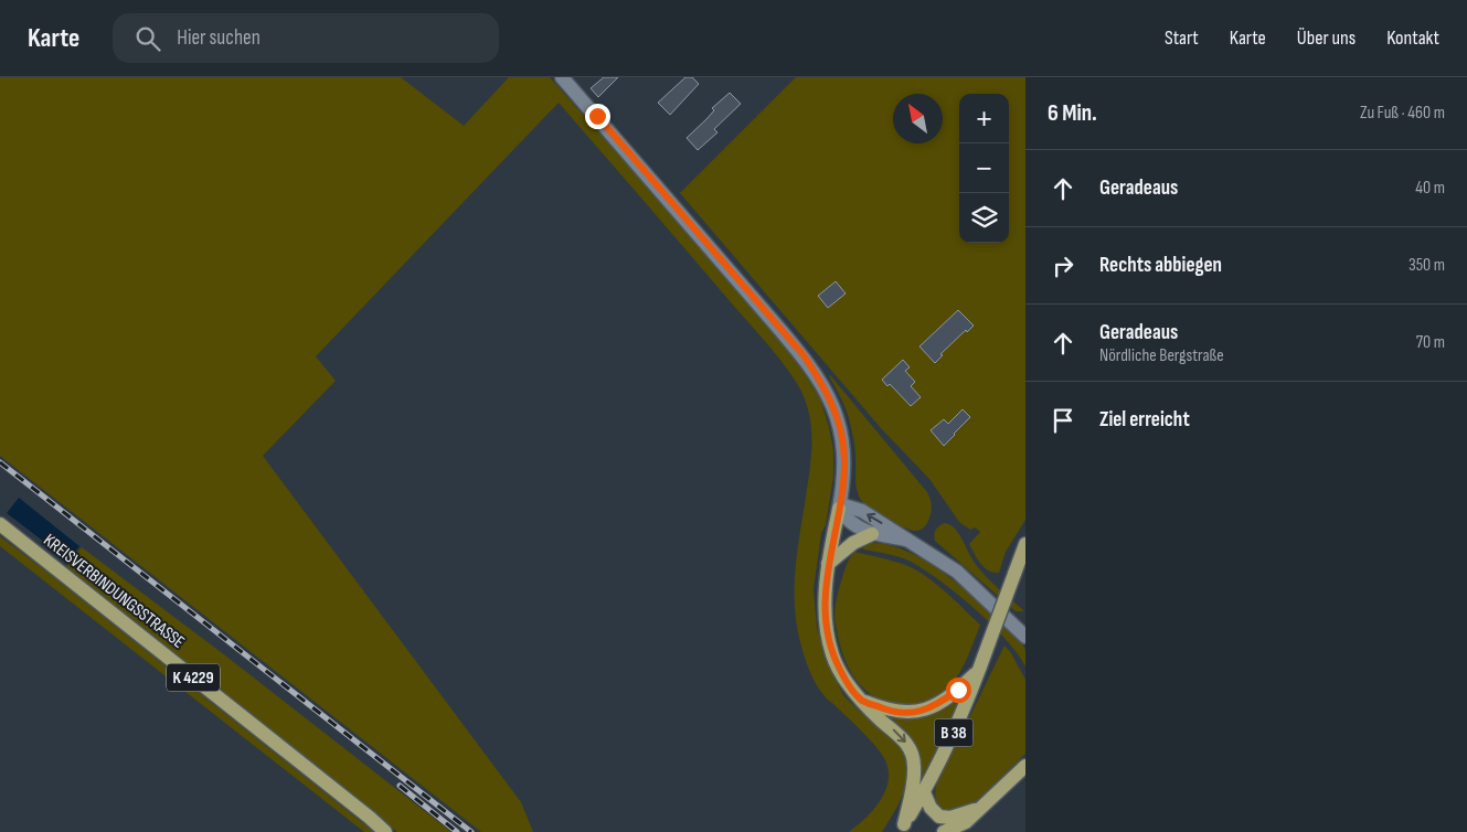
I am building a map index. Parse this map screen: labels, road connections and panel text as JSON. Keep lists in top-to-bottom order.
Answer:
{
  "streets": {
    "main road": ["KREISVERBINDUNGSSTRASSE", "K 4229", "B 38"]
  },
  "north": "top left",
  "page": {
    "header": "Karte",
    "search": "Hier suchen",
    "nav": [
      "Start",
      "Karte",
      "Über uns",
      "Kontakt"
    ],
    "heading": ["6 Min.", "Zu Fuß · 460 m"],
    "map_buttons": ["+", "−"],
    "list": [
      ["Geradeaus", "40 m"],
      ["Rechts abbiegen", "350 m"],
      ["Geradeaus", "Nördliche Bergstraße", "70 m"],
      "Ziel erreicht"
    ]
  }
}
